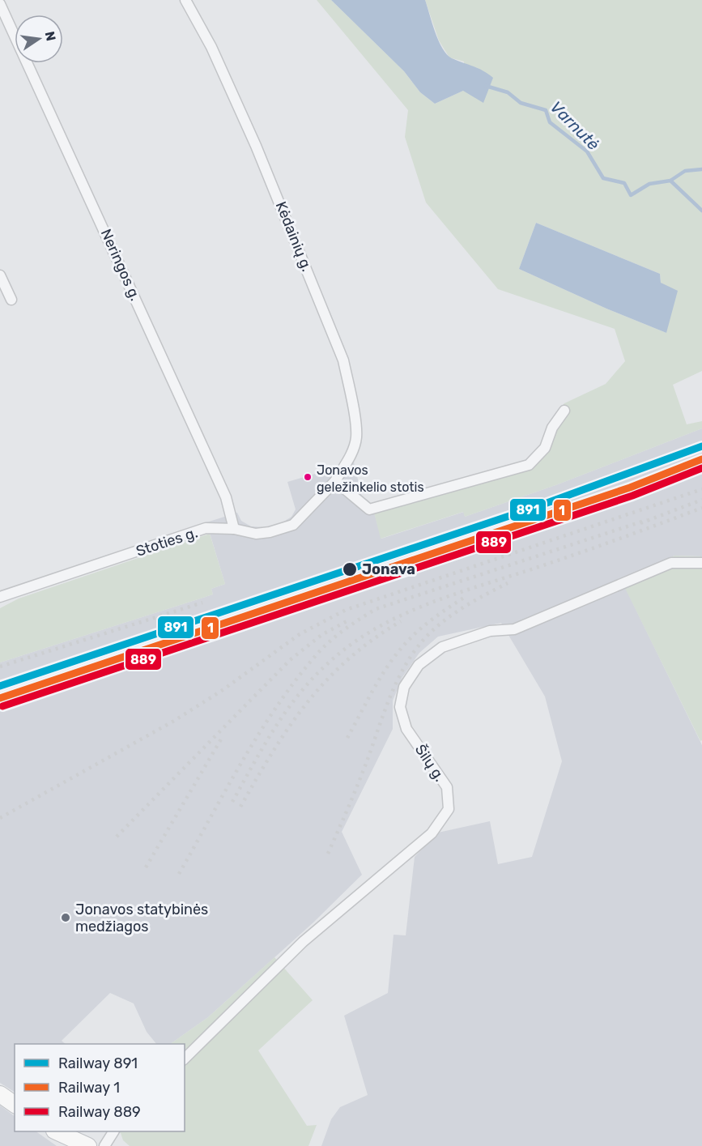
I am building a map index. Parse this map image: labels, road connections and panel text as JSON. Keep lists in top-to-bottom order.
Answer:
{
  "streets": {
    "street": [
      "Kėdainių g.",
      "Neringos g.",
      "Stoties g.",
      "Šilų g."
    ]
  },
  "crossings": [
    ["Kėdainių g.", "Stoties g."],
    ["Neringos g.", "Stoties g."]
  ],
  "water": ["Varnutė"],
  "places": ["Jonavos geležinkelio stotis", "Jonava", "Jonavos statybinės medžiagos"],
  "lines": ["rail line 891", "rail line 1", "rail line 889"],
  "legend": ["Railway 891", "Railway 1", "Railway 889"],
  "north": "right"
}
